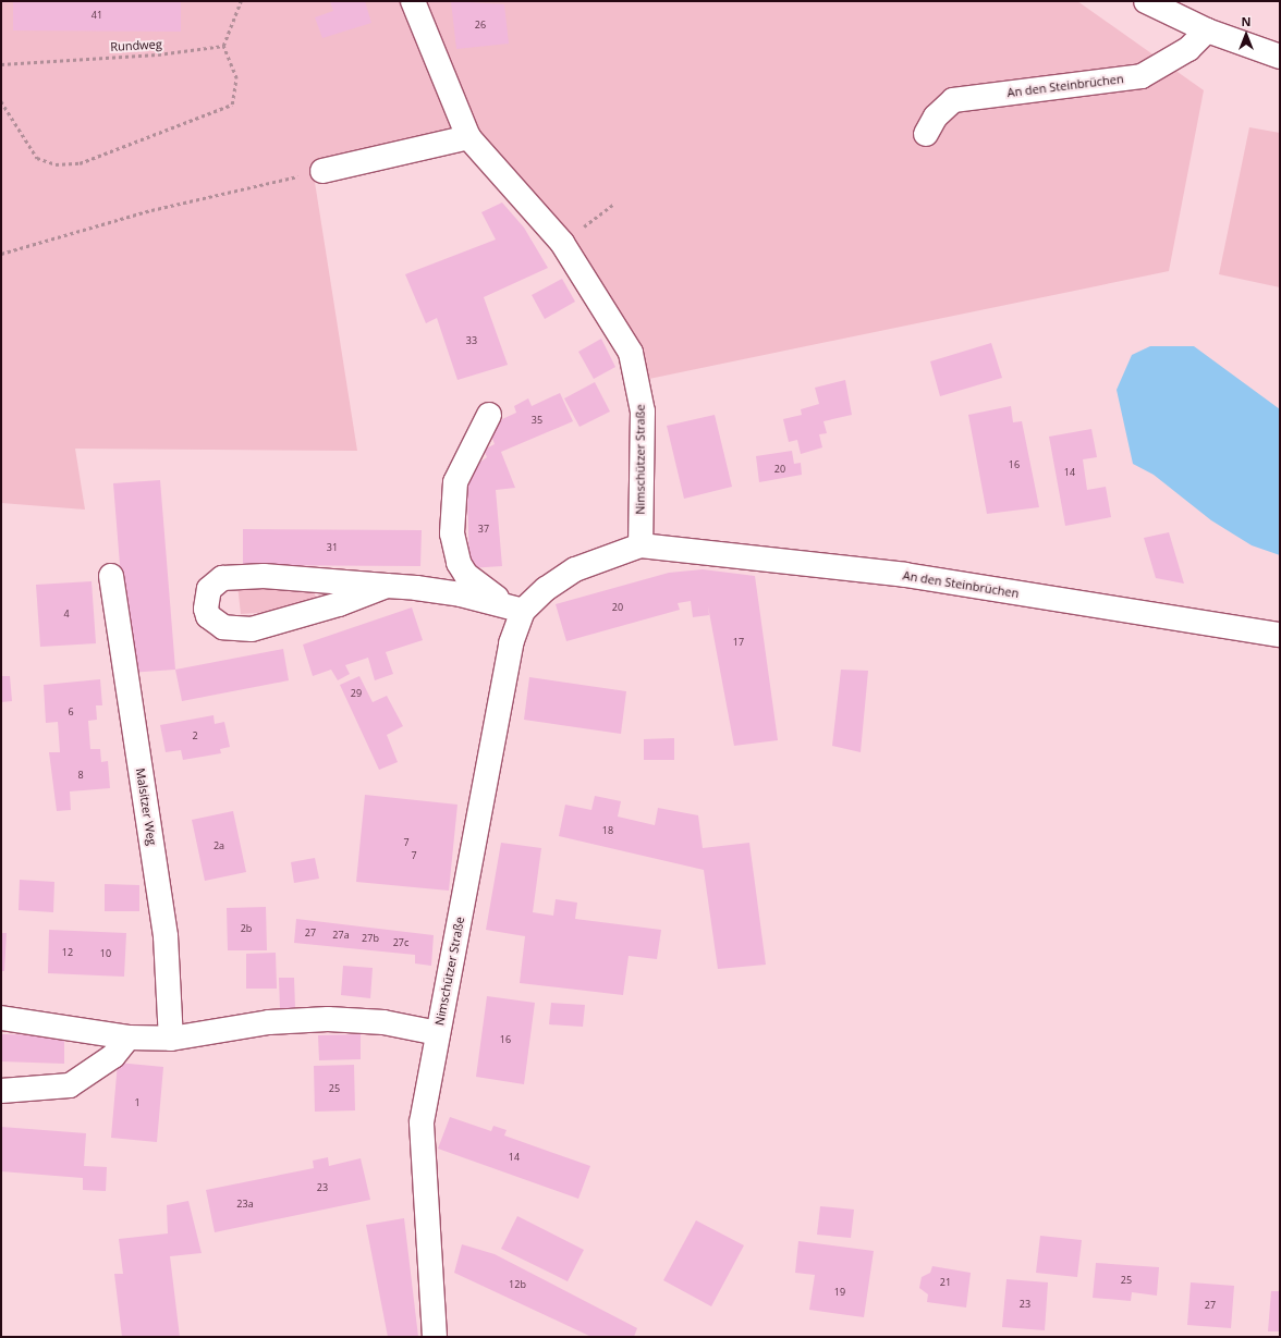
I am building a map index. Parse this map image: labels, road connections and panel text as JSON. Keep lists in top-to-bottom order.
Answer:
{
  "streets": {
    "street": ["An den Steinbrüchen", "Nimschützer Straße", "Malsitzer Weg"],
    "path": ["Rundweg"]
  },
  "crossings": [
    ["An den Steinbrüchen", "Nimschützer Straße"]
  ],
  "house_numbers": [
    "41",
    "26",
    "33",
    "35",
    "16",
    "20",
    "14",
    "37",
    "31",
    "20",
    "4",
    "17",
    "29",
    "6",
    "2",
    "8",
    "18",
    "7",
    "2a",
    "7",
    "2b",
    "27",
    "27a",
    "27b",
    "27c",
    "12",
    "10",
    "16",
    "25",
    "1",
    "14",
    "23",
    "23a",
    "25",
    "21",
    "12b",
    "19",
    "23",
    "27"
  ],
  "north": "top"
}
